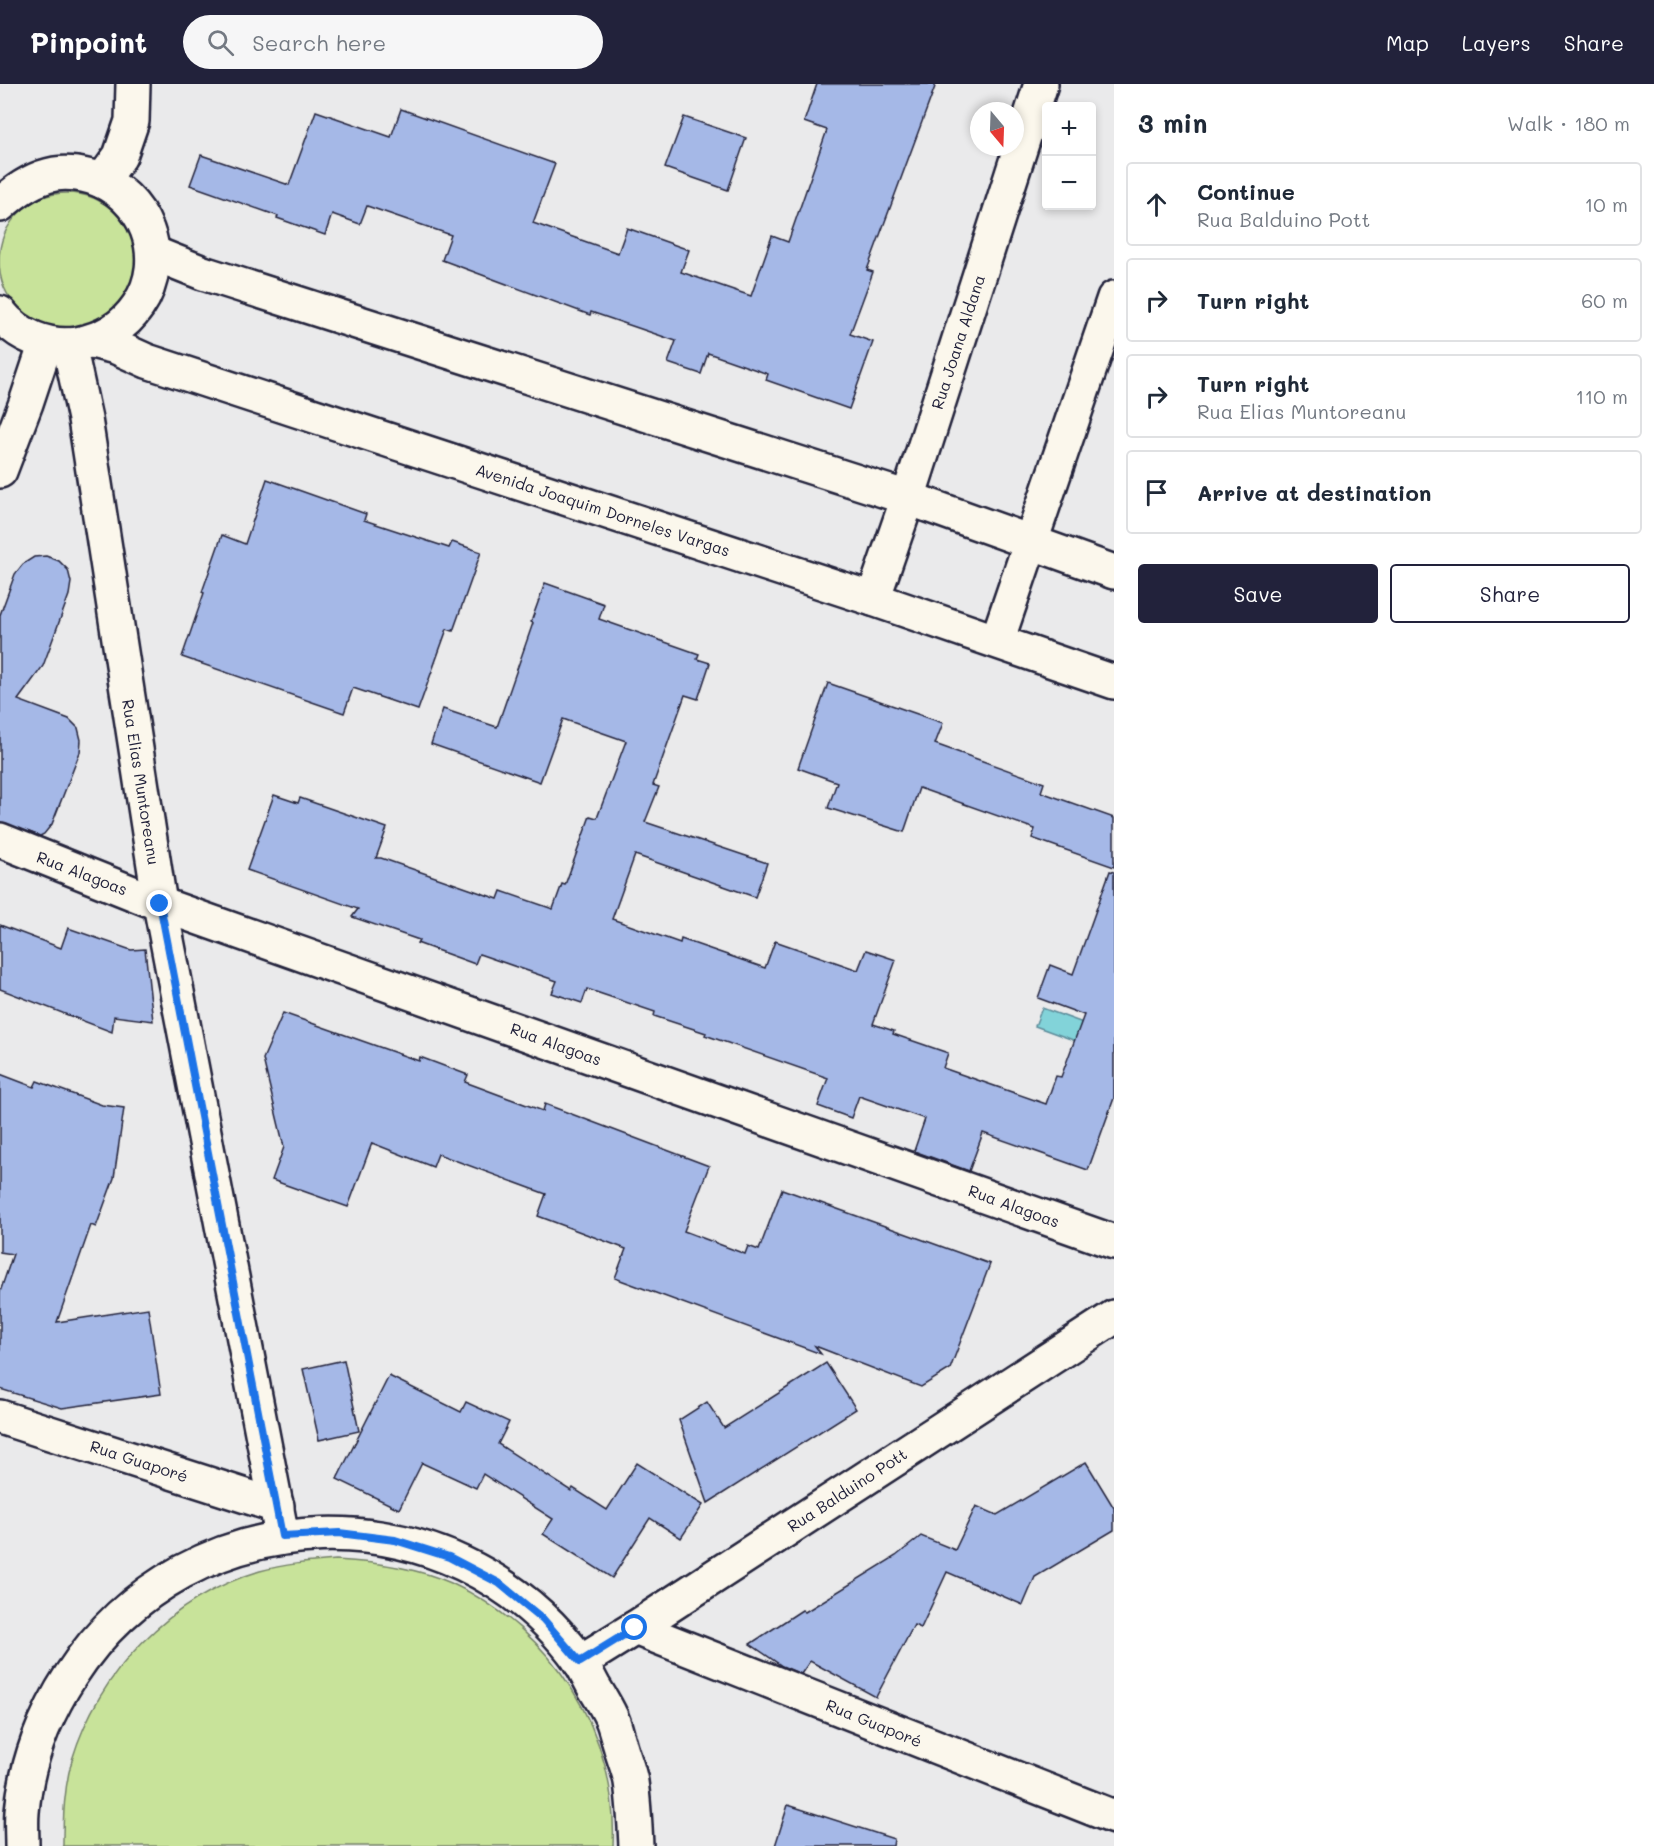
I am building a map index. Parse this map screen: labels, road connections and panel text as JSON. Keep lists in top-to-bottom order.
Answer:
{
  "streets": {
    "street": [
      "Rua Joana Aldana",
      "Avenida Joaquim Dorneles Vargas",
      "Rua Elias Muntoreanu",
      "Rua Alagoas",
      "Rua Guaporé",
      "Rua Balduino Pott"
    ]
  },
  "crossings": [
    ["Rua Joana Aldana", "Avenida Joaquim Dorneles Vargas"],
    ["Avenida Joaquim Dorneles Vargas", "Rua Elias Muntoreanu"],
    ["Rua Elias Muntoreanu", "Rua Alagoas"],
    ["Rua Elias Muntoreanu", "Rua Guaporé"],
    ["Rua Guaporé", "Rua Balduino Pott"]
  ],
  "north": "bottom",
  "page": {
    "header": "Pinpoint",
    "search": "Search here",
    "nav": ["Map", "Layers", "Share"],
    "heading": ["3 min", "Walk · 180 m"],
    "map_buttons": ["+", "−"],
    "list": [
      ["Continue", "Rua Balduino Pott", "10 m"],
      ["Turn right", "60 m"],
      ["Turn right", "Rua Elias Muntoreanu", "110 m"],
      "Arrive at destination"
    ],
    "buttons": ["Save", "Share"]
  }
}
